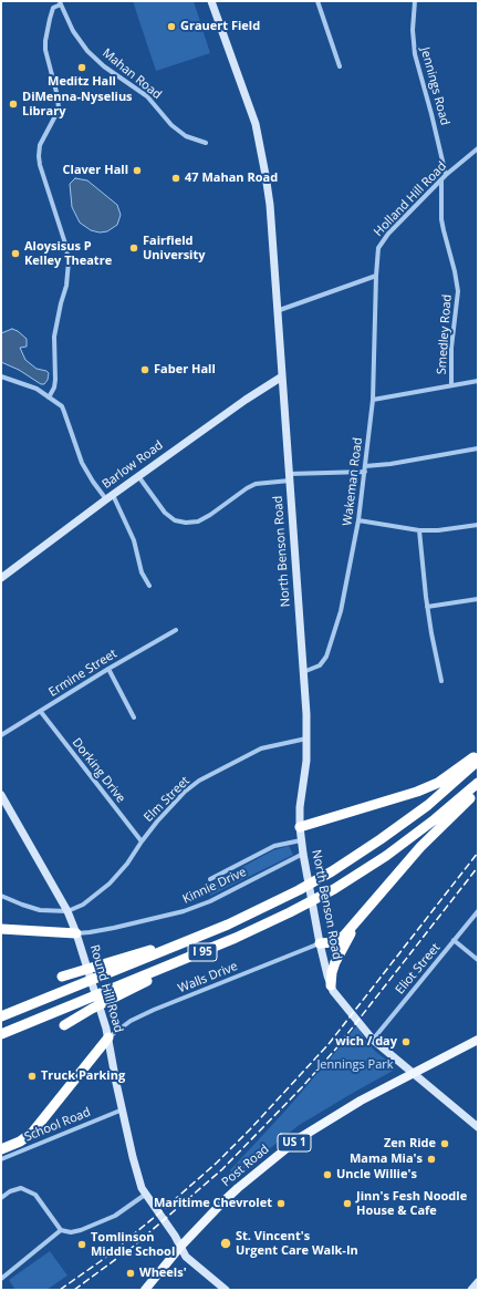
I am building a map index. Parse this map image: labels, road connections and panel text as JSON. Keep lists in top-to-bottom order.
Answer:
{
  "streets": {
    "highway": ["I 95"],
    "main road": [
      "Barlow Road",
      "North Benson Road",
      "Round Hill Road",
      "US 1",
      "Post Road"
    ],
    "street": [
      "Mahan Road",
      "Jennings Road",
      "Holland Hill Road",
      "Smedley Road",
      "Wakeman Road",
      "Ermine Street",
      "Dorking Drive",
      "Elm Street",
      "Kinnie Drive",
      "Eliot Street",
      "Walls Drive",
      "School Road"
    ]
  },
  "crossings": [
    ["Jennings Road", "Holland Hill Road"],
    ["Holland Hill Road", "Smedley Road"],
    ["Holland Hill Road", "Wakeman Road"],
    ["Barlow Road", "North Benson Road"],
    ["Wakeman Road", "North Benson Road"],
    ["North Benson Road", "Elm Street"],
    ["North Benson Road", "Kinnie Drive"],
    ["North Benson Road", "Eliot Street"],
    ["North Benson Road", "Walls Drive"],
    ["North Benson Road", "Post Road"],
    ["Ermine Street", "Dorking Drive"],
    ["Dorking Drive", "Elm Street"],
    ["Elm Street", "Round Hill Road"],
    ["Kinnie Drive", "Round Hill Road"],
    ["Walls Drive", "Round Hill Road"],
    ["Round Hill Road", "School Road"],
    ["Round Hill Road", "Post Road"]
  ],
  "parks": ["Jennings Park"],
  "places": [
    "Grauert Field",
    "Meditz Hall",
    "DiMenna-Nyselius Library",
    "Claver Hall",
    "47 Mahan Road",
    "Fairfield University",
    "Aloysisus P Kelley Theatre",
    "Faber Hall",
    "wich / day",
    "Truck Parking",
    "Zen Ride",
    "Mama Mia's",
    "Uncle Willie's",
    "Maritime Chevrolet",
    "Jinn's Fesh Noodle House & Cafe",
    "St. Vincent's Urgent Care Walk-In",
    "Tomlinson Middle School",
    "Wheels'"
  ]
}
